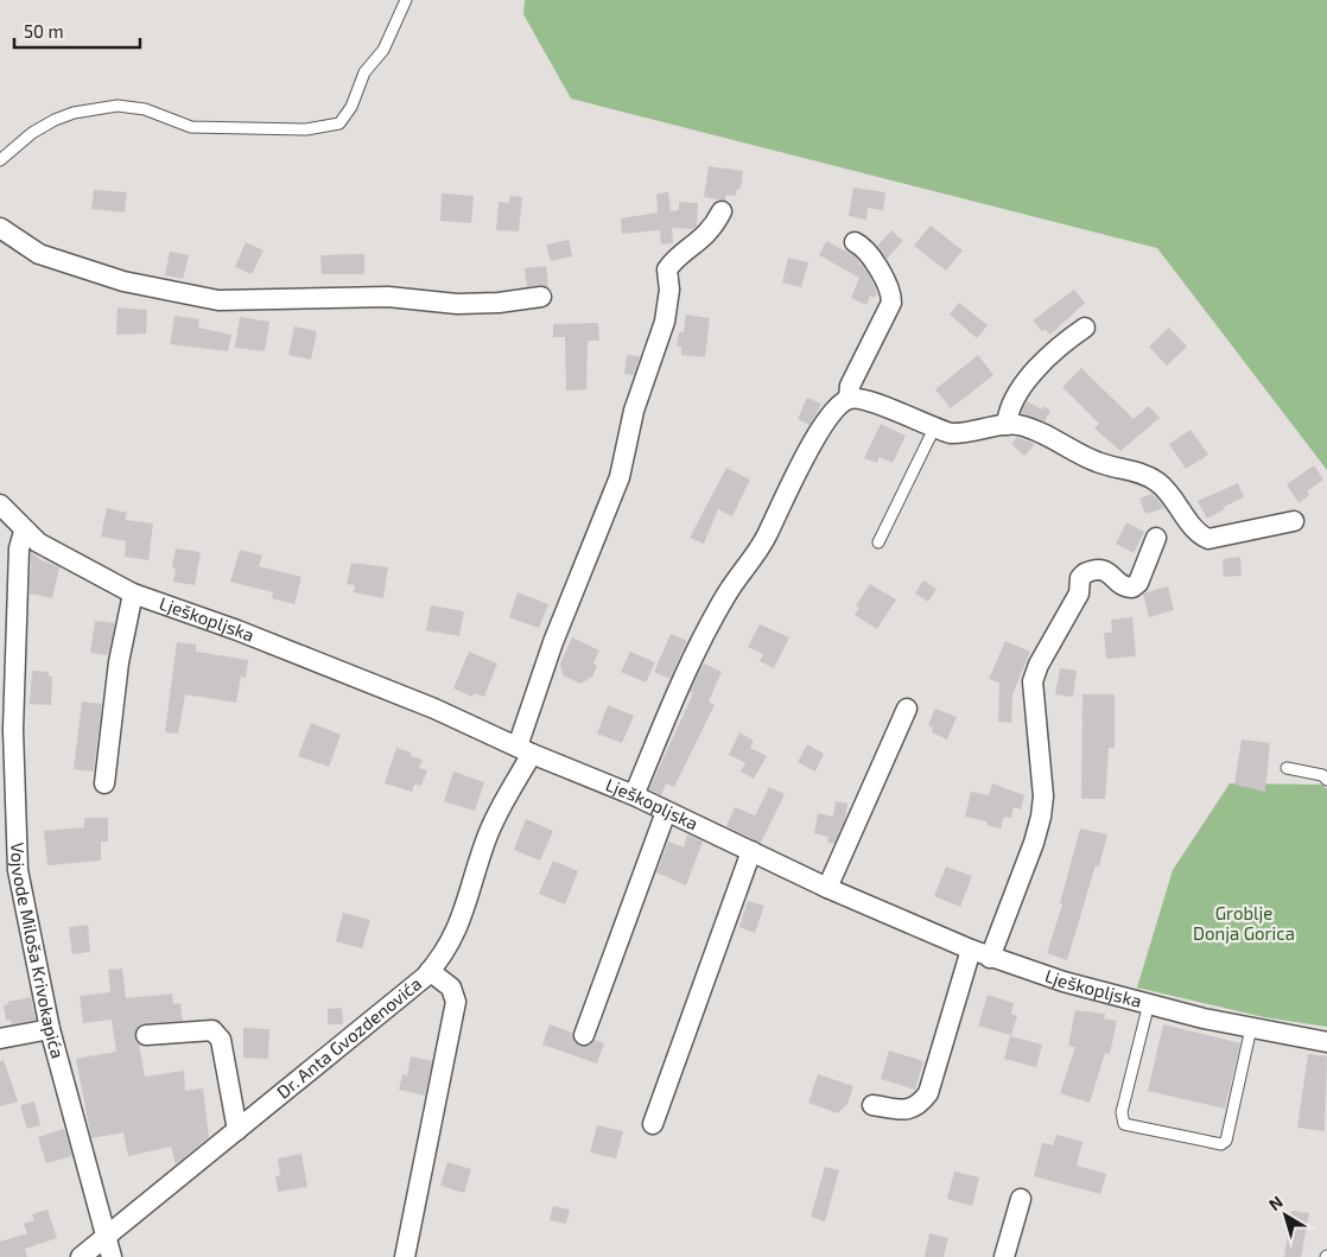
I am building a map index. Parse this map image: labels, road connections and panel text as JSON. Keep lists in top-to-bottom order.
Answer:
{
  "streets": {
    "street": ["Lješkopljska", "Vojvode Miloša Krivokapića", "Dr. Anta Gvozdenovića"]
  },
  "crossings": [
    ["Lješkopljska", "Vojvode Miloša Krivokapića"],
    ["Lješkopljska", "Dr. Anta Gvozdenovića"],
    ["Vojvode Miloša Krivokapića", "Dr. Anta Gvozdenovića"]
  ],
  "parks": ["Groblje Donja Gorica"],
  "scale_bar": "50 m",
  "north": "top left"
}
